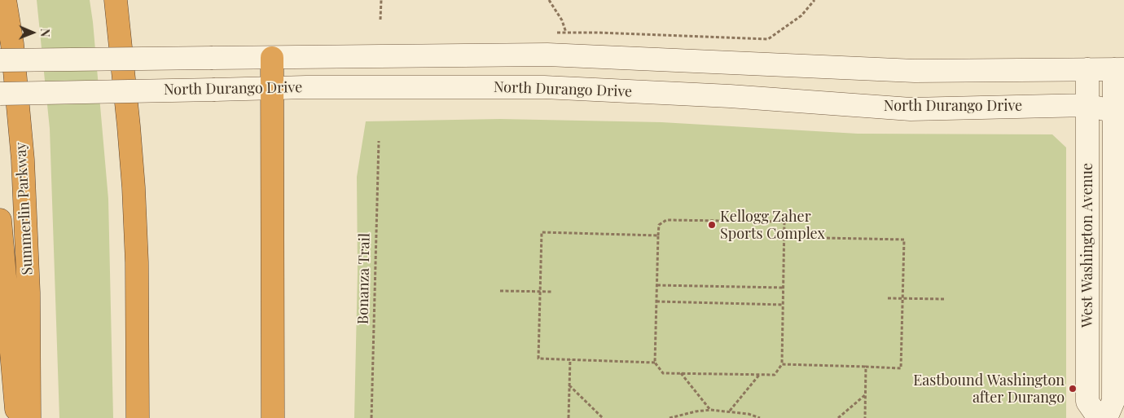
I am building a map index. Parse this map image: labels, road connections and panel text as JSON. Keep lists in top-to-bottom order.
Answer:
{
  "streets": {
    "highway": ["Summerlin Parkway"],
    "main road": ["North Durango Drive", "West Washington Avenue"],
    "path": ["Bonanza Trail"]
  },
  "crossings": [
    ["North Durango Drive", "West Washington Avenue"]
  ],
  "places": ["Kellogg Zaher Sports Complex", "Eastbound Washington after Durango"],
  "north": "right"
}
